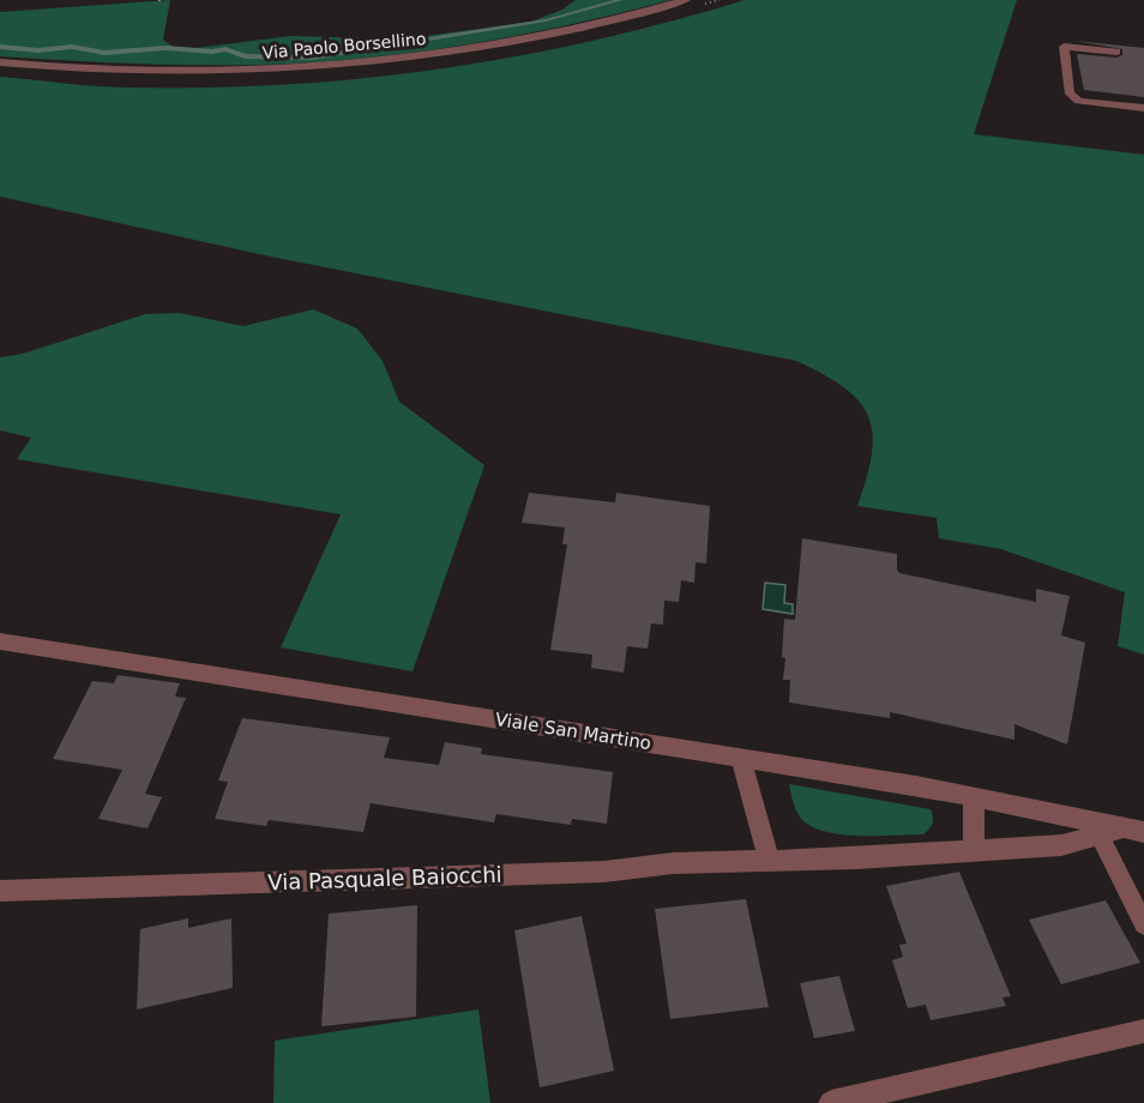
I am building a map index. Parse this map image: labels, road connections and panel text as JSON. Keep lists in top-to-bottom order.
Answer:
{
  "streets": {
    "street": ["Via Paolo Borsellino", "Viale San Martino", "Via Pasquale Baiocchi"]
  },
  "crossings": [
    ["Viale San Martino", "Via Pasquale Baiocchi"]
  ]
}
